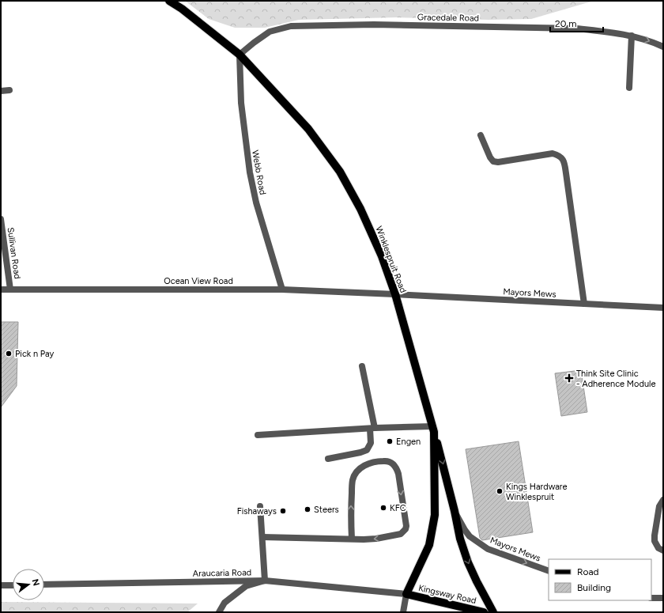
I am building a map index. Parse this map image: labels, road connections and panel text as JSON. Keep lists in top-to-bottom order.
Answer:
{
  "streets": {
    "main road": ["Winklespruit Road", "Kingsway Road"],
    "street": [
      "Gracedale Road",
      "Webb Road",
      "Sullivan Road",
      "Ocean View Road",
      "Mayors Mews",
      "Araucaria Road"
    ]
  },
  "crossings": [
    ["Gracedale Road", "Webb Road"],
    ["Gracedale Road", "Winklespruit Road"],
    ["Webb Road", "Winklespruit Road"],
    ["Webb Road", "Ocean View Road"],
    ["Sullivan Road", "Ocean View Road"],
    ["Winklespruit Road", "Ocean View Road"],
    ["Winklespruit Road", "Mayors Mews"],
    ["Winklespruit Road", "Araucaria Road"],
    ["Winklespruit Road", "Kingsway Road"],
    ["Ocean View Road", "Mayors Mews"],
    ["Araucaria Road", "Kingsway Road"]
  ],
  "places": {
    "other": [
      "Pick n Pay",
      "Engen",
      "Kings Hardware Winklespruit",
      "KFC",
      "Steers",
      "Fishaways"
    ],
    "health": ["Think Site Clinic - Adherence Module"]
  },
  "legend": ["Road", "Building"],
  "scale_bar": "20 m",
  "north": "right"
}
